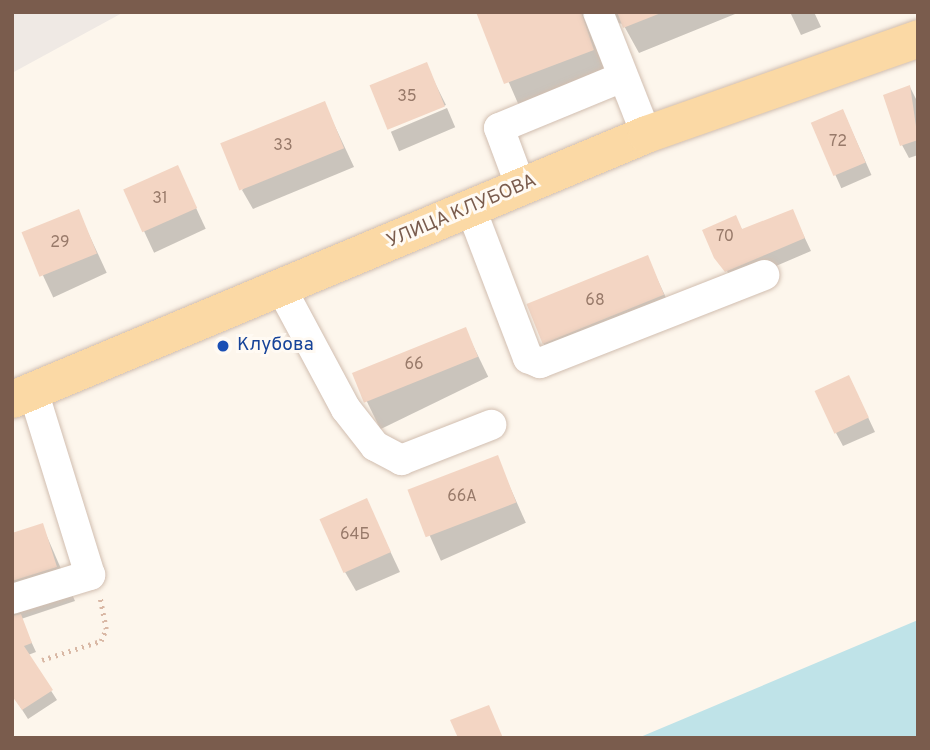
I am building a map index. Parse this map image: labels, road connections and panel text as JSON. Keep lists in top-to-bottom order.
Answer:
{
  "streets": {
    "main road": ["УЛИЦА КЛУБОВА"]
  },
  "places": ["Клубова"],
  "house_numbers": [
    "35",
    "72",
    "33",
    "31",
    "70",
    "29",
    "68",
    "66",
    "66А",
    "64Б"
  ]
}
